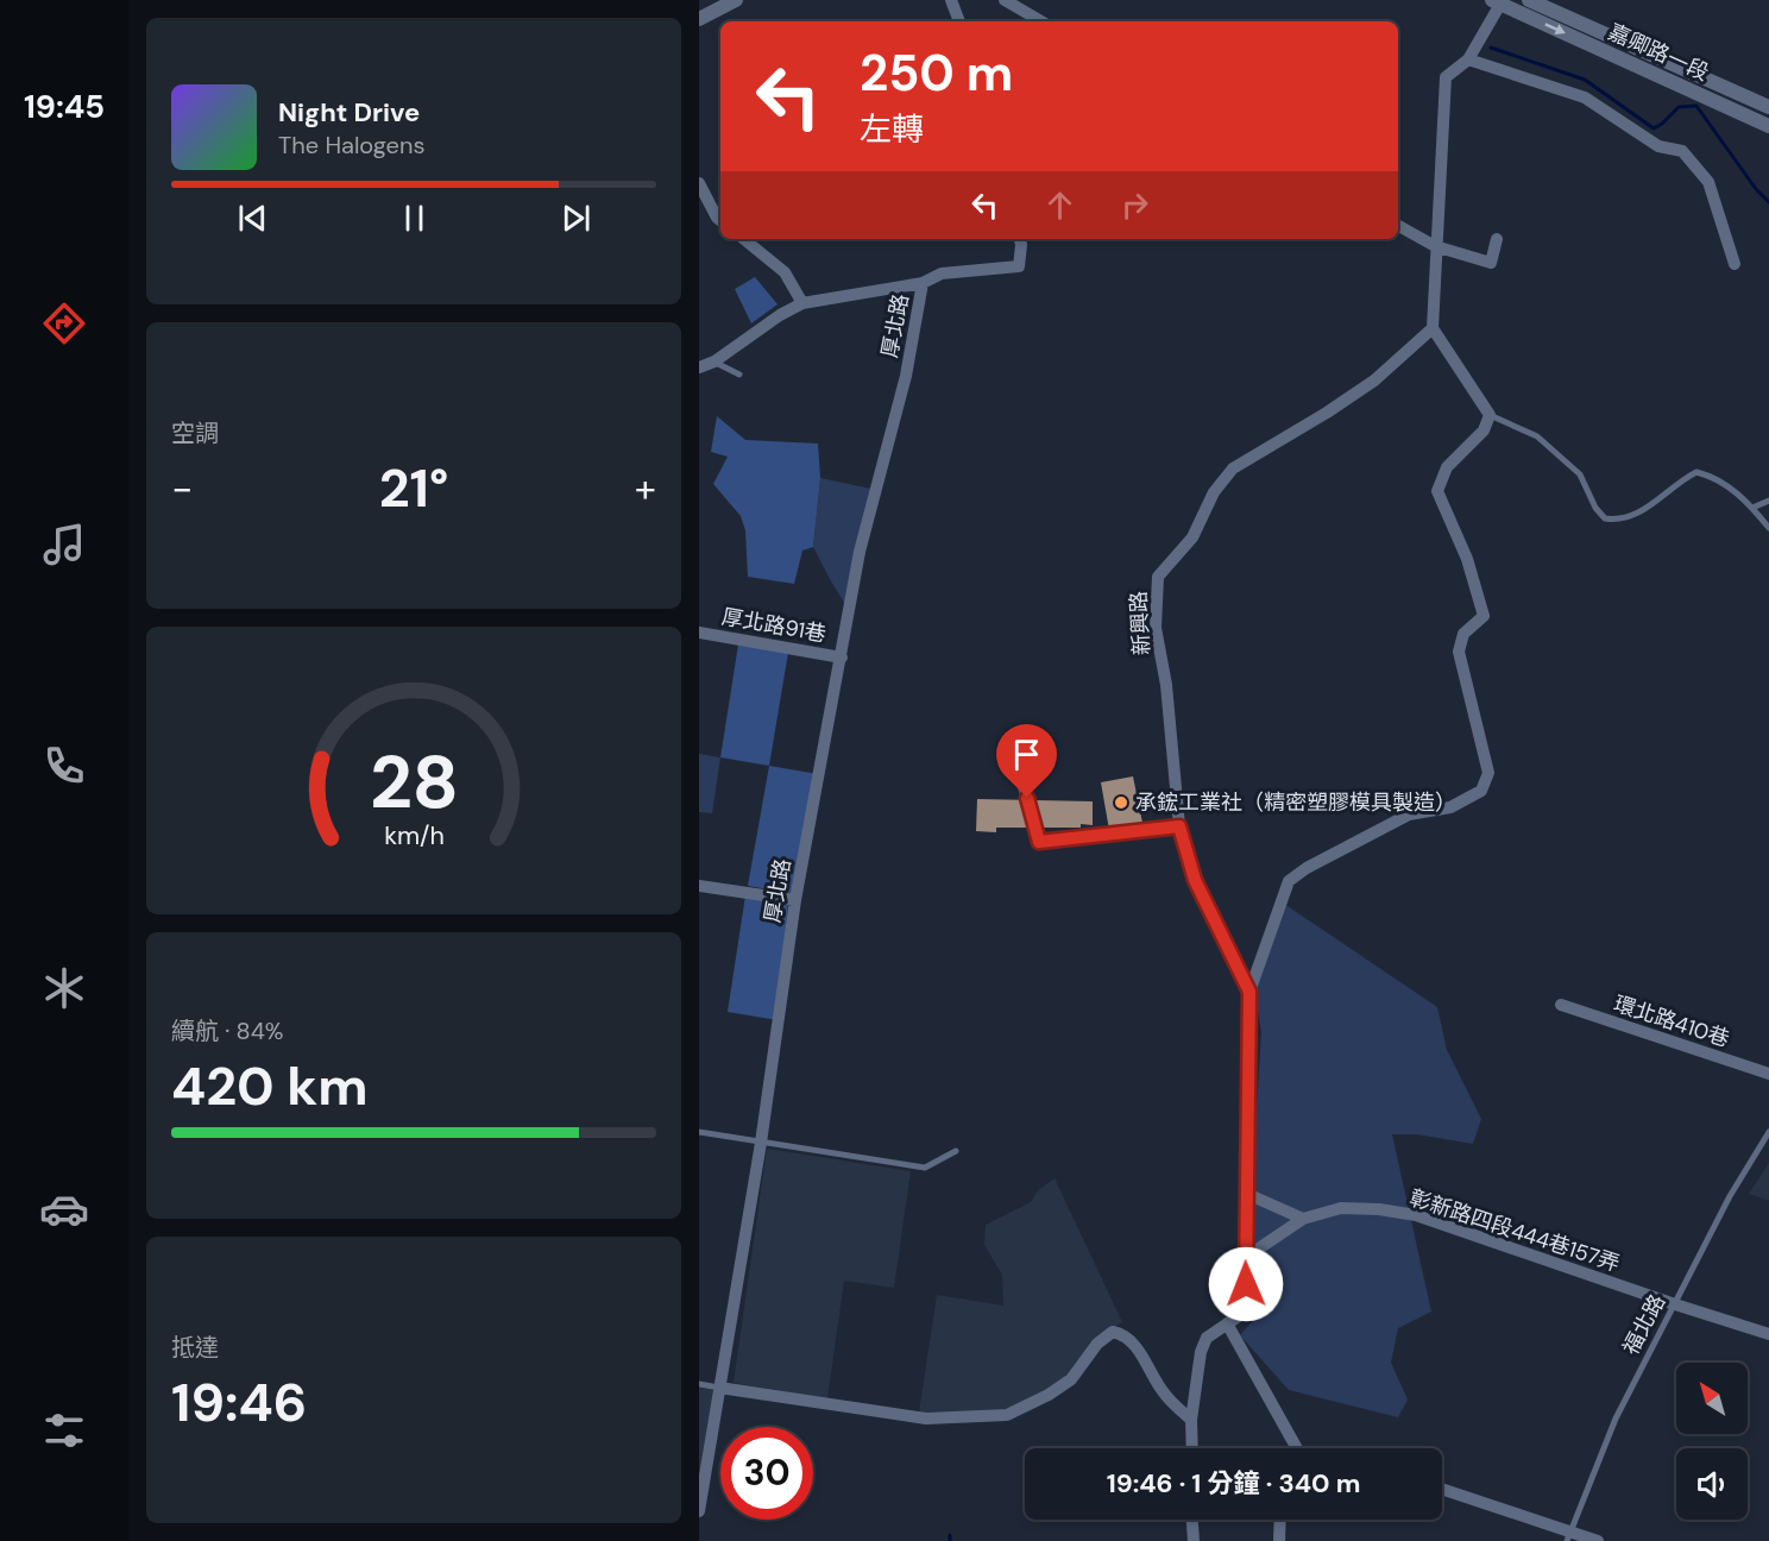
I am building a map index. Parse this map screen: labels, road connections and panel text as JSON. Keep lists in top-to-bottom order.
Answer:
{
  "streets": {
    "street": [
      "嘉卿路一段",
      "厚北路",
      "新興路",
      "厚北路91巷",
      "環北路410巷",
      "彰新路四段444巷157弄"
    ],
    "lane": ["福北路"]
  },
  "crossings": [
    ["厚北路", "厚北路91巷"],
    ["新興路", "彰新路四段444巷157弄"],
    ["彰新路四段444巷157弄", "福北路"]
  ],
  "places": ["承鋐工業社（精密塑膠模具製造）"],
  "north": "top left",
  "page": {
    "tabs": "19:45",
    "turn": ["250 m", "左轉"],
    "song": ["Night Drive", "The Halogens"],
    "tile": [
      "空調",
      ["續航 · 84%", "420 km"],
      ["抵達", "19:46"]
    ],
    "heat": ["−", "21°", "+"],
    "limit": "30",
    "trip": "19:46 · 1 分鐘 · 340 m",
    "gauge": ["28", "km/h"]
  }
}
